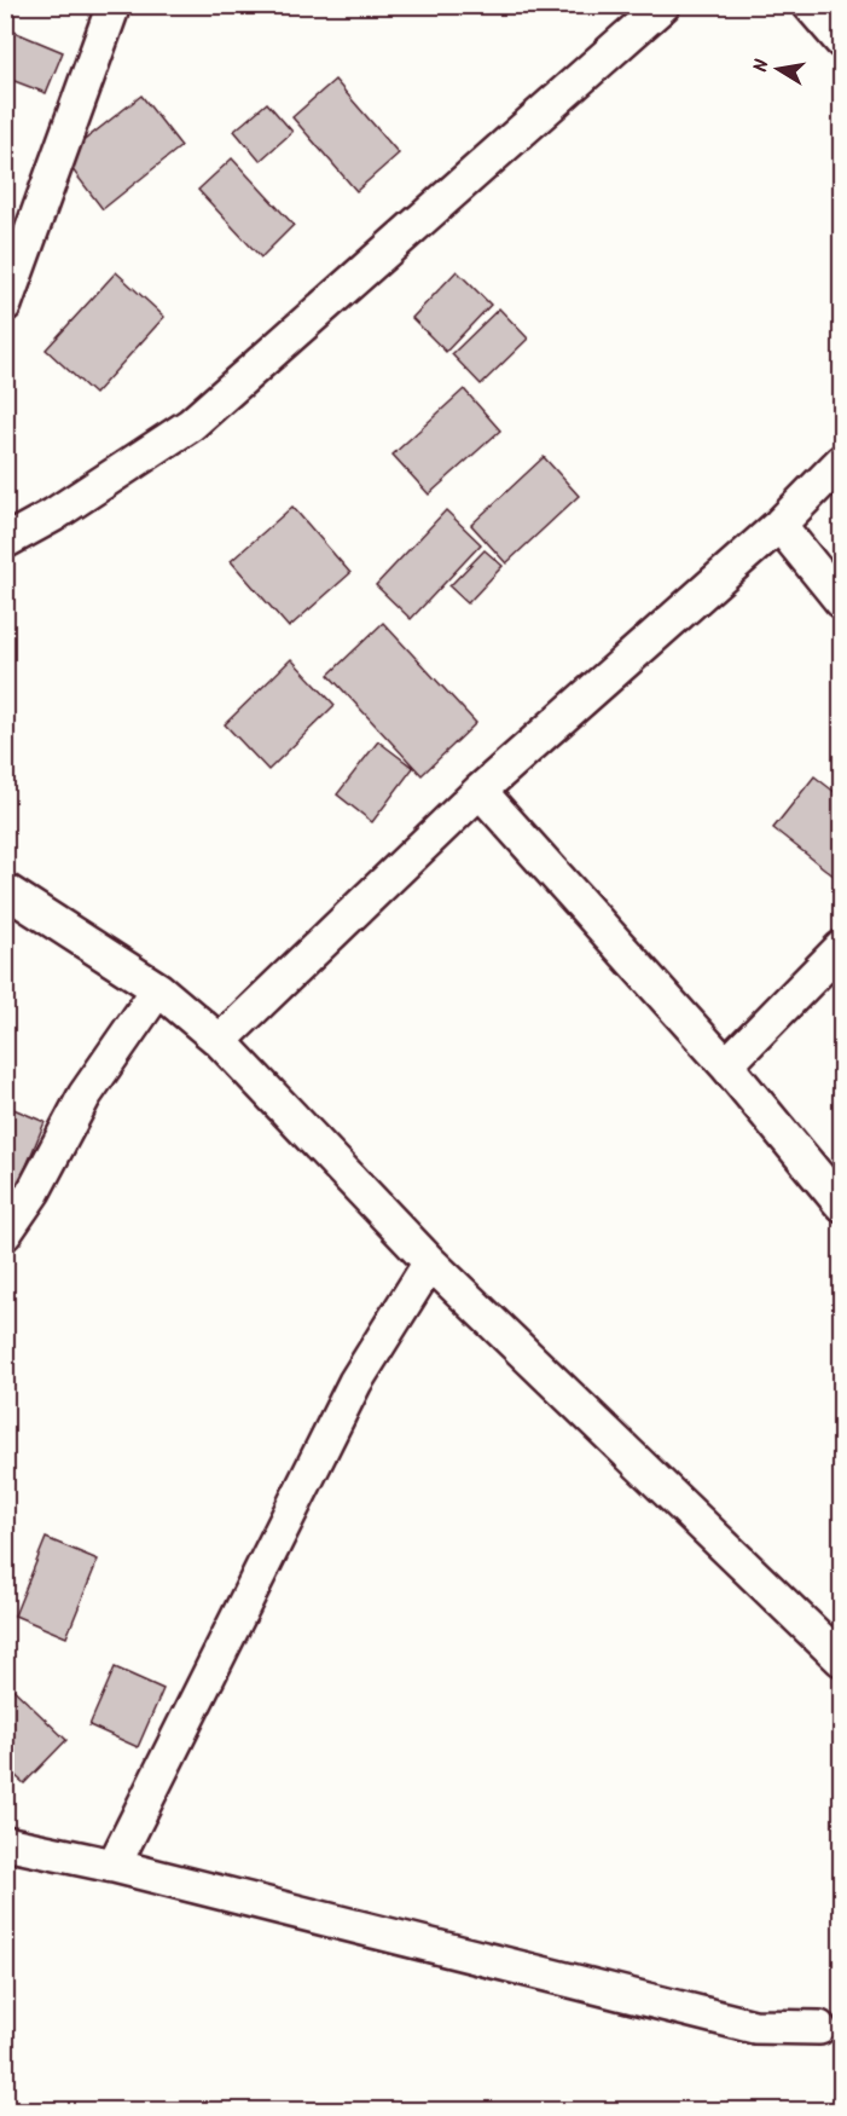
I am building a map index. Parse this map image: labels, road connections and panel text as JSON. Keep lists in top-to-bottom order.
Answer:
{
  "north": "left"
}
